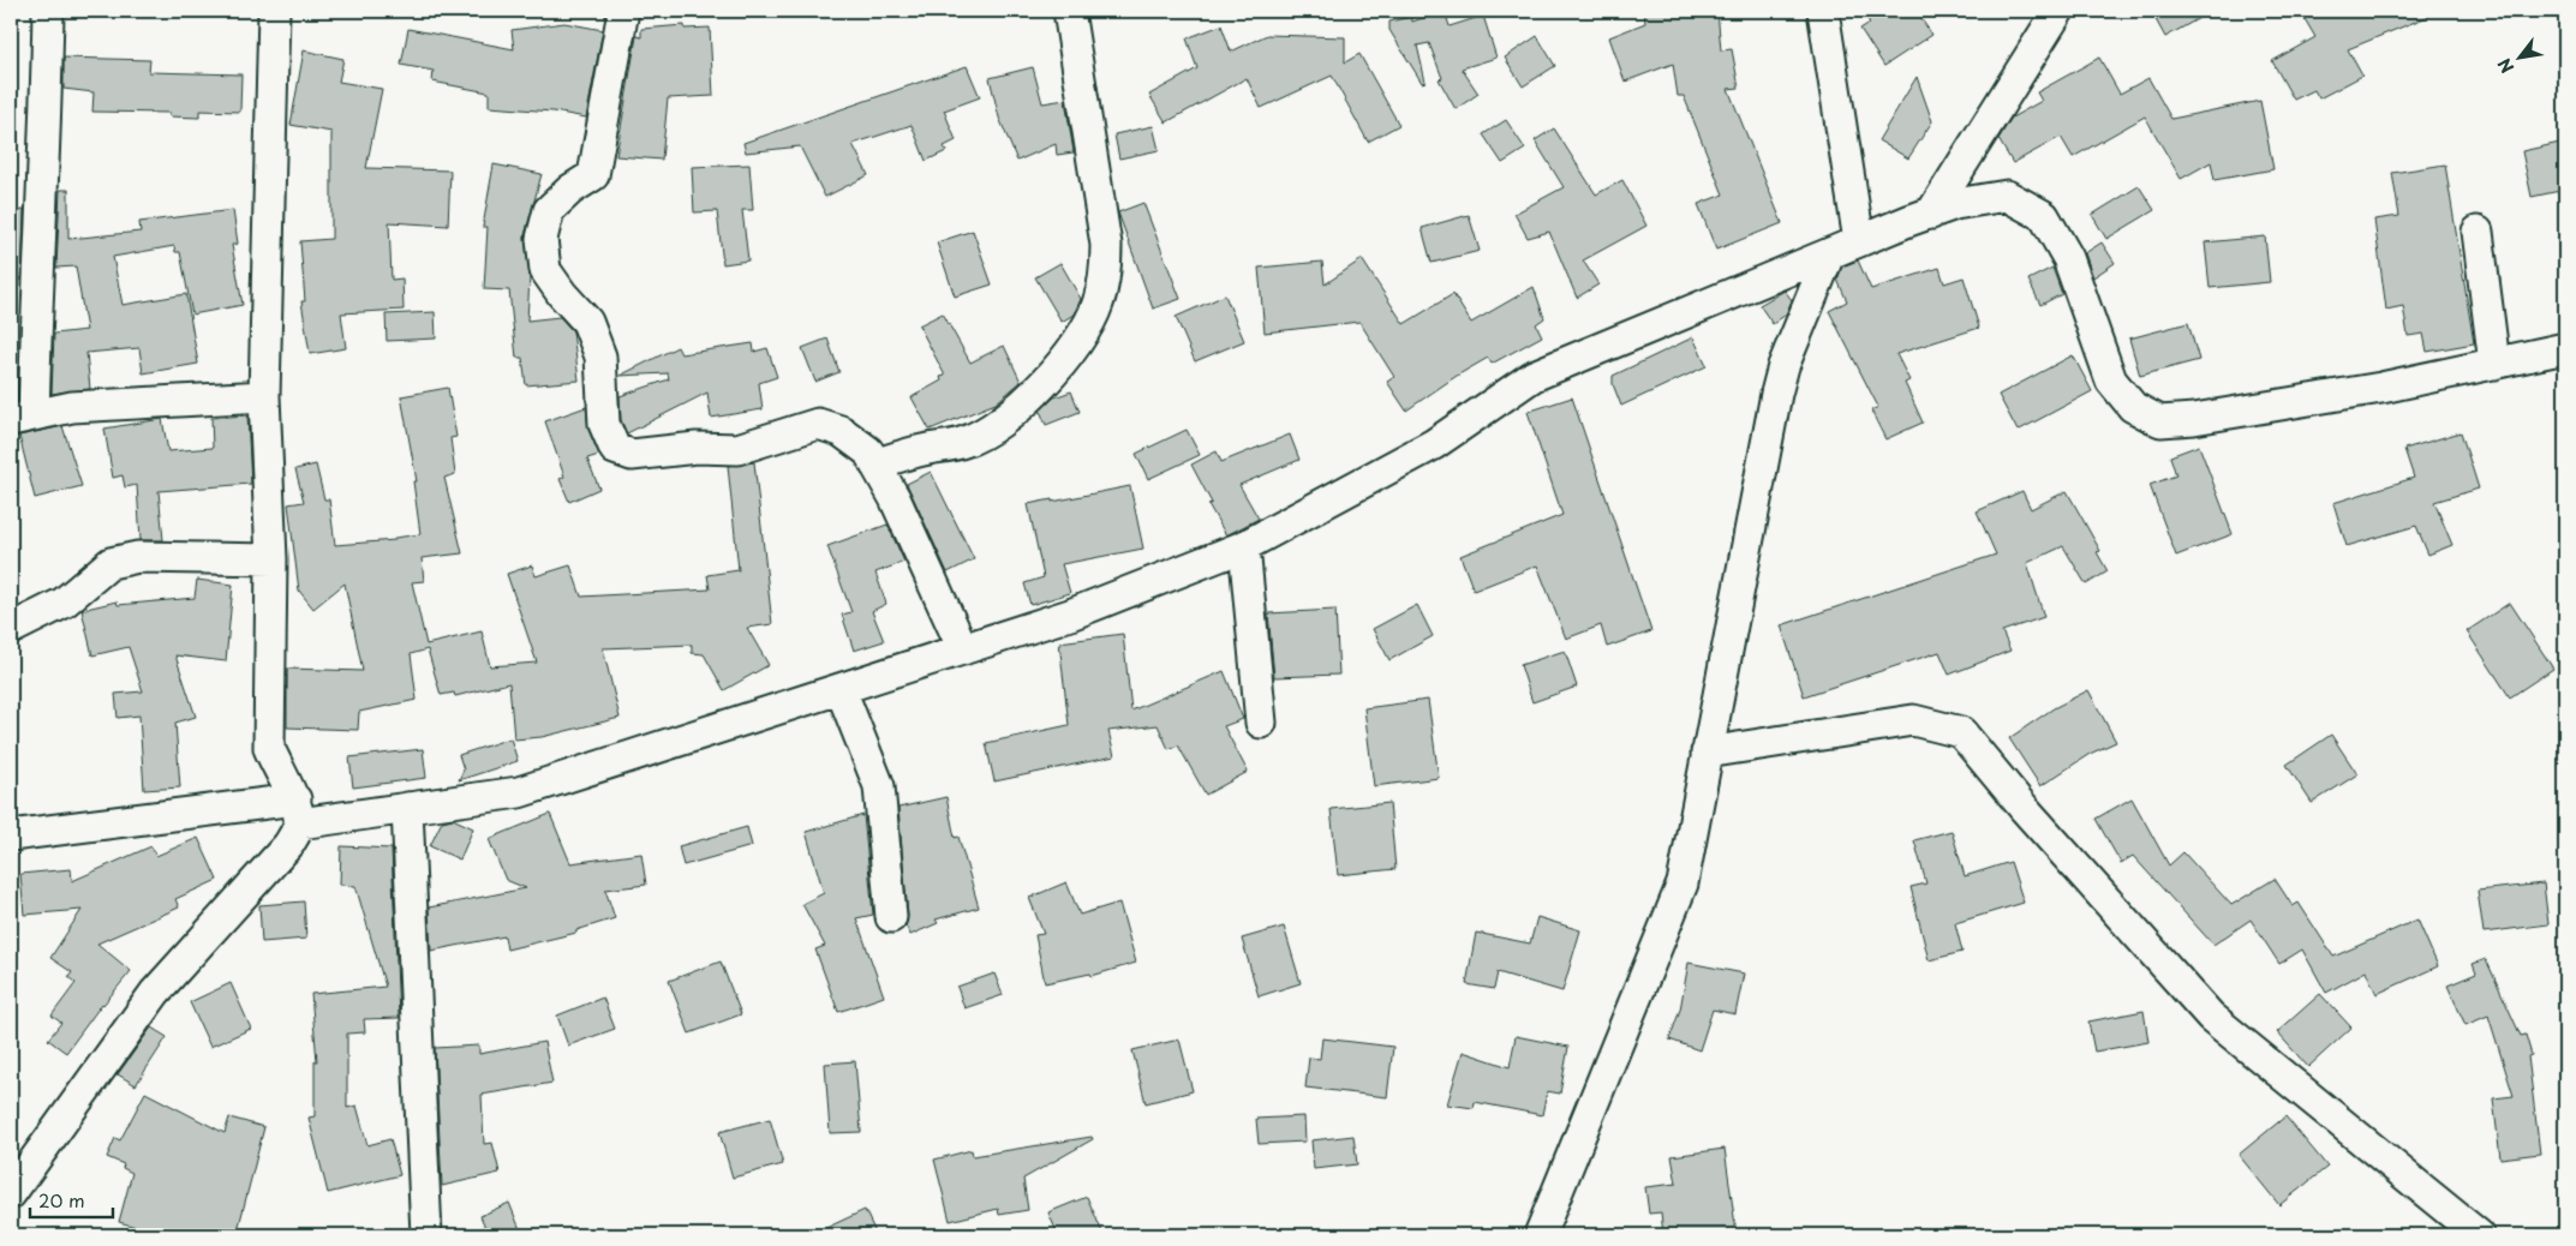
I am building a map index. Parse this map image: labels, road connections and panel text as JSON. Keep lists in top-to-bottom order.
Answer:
{
  "scale_bar": "20 m",
  "north": "bottom left"
}
